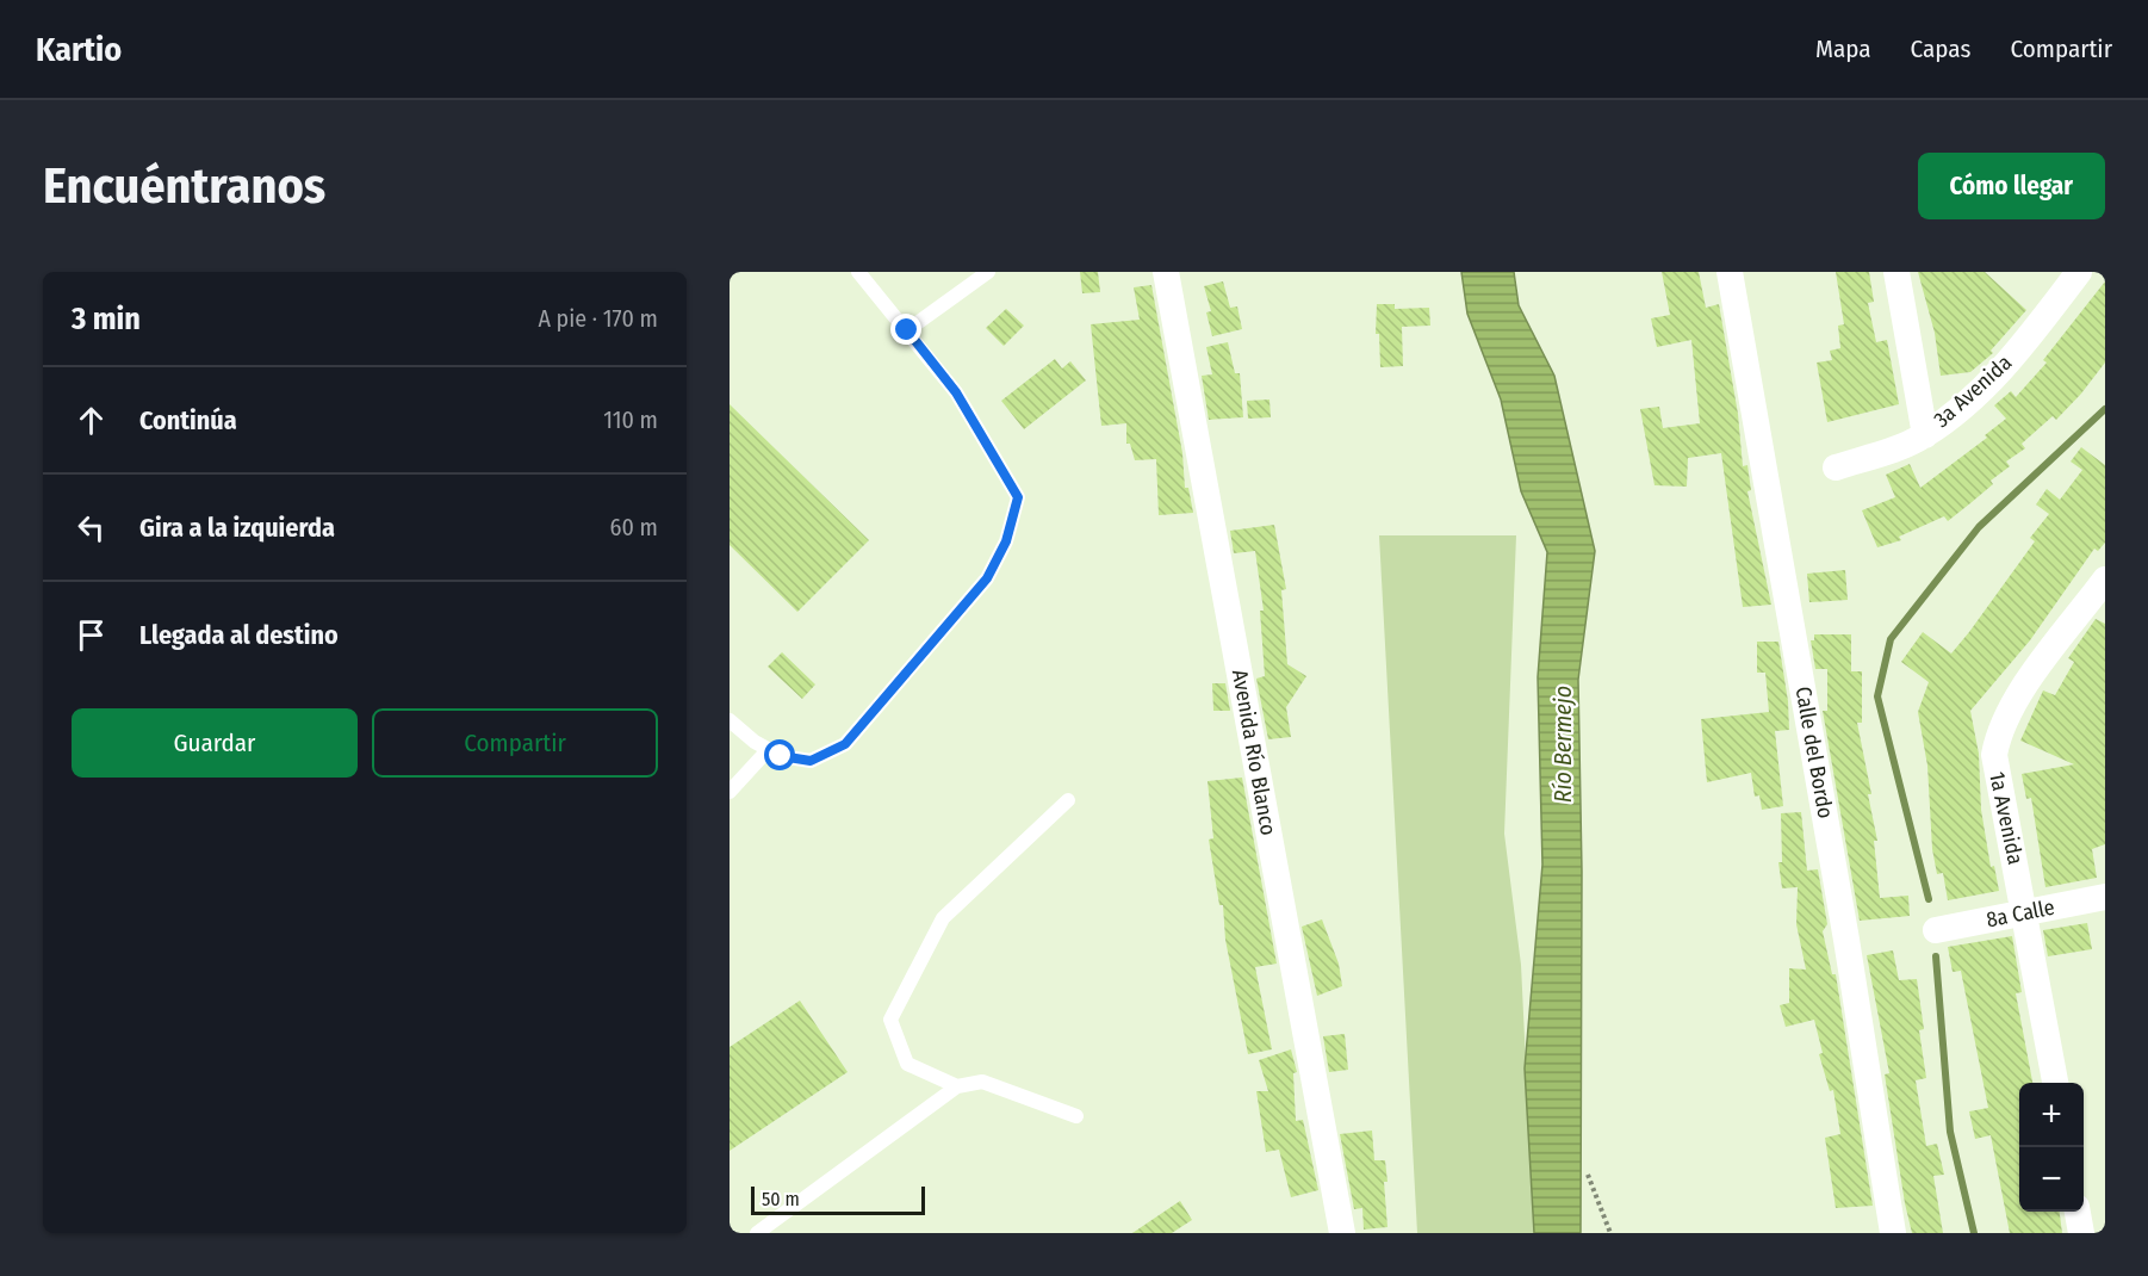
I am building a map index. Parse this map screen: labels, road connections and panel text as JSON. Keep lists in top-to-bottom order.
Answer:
{
  "streets": {
    "street": [
      "3a Avenida",
      "Avenida Río Blanco",
      "Calle del Bordo",
      "1a Avenida",
      "8a Calle"
    ]
  },
  "crossings": [
    ["1a Avenida", "8a Calle"]
  ],
  "water": ["Río Bermejo"],
  "scale_bar": "50 m",
  "page": {
    "header": "Kartio",
    "nav": ["Mapa", "Capas", "Compartir"],
    "buttons": [
      "Cómo llegar",
      ["Guardar", "Compartir"]
    ],
    "title": "Encuéntranos",
    "heading": ["3 min", "A pie · 170 m"],
    "list": [
      ["Continúa", "110 m"],
      ["Gira a la izquierda", "60 m"],
      "Llegada al destino"
    ],
    "map_buttons": ["+", "−"],
    "scale": "50 m"
  }
}
